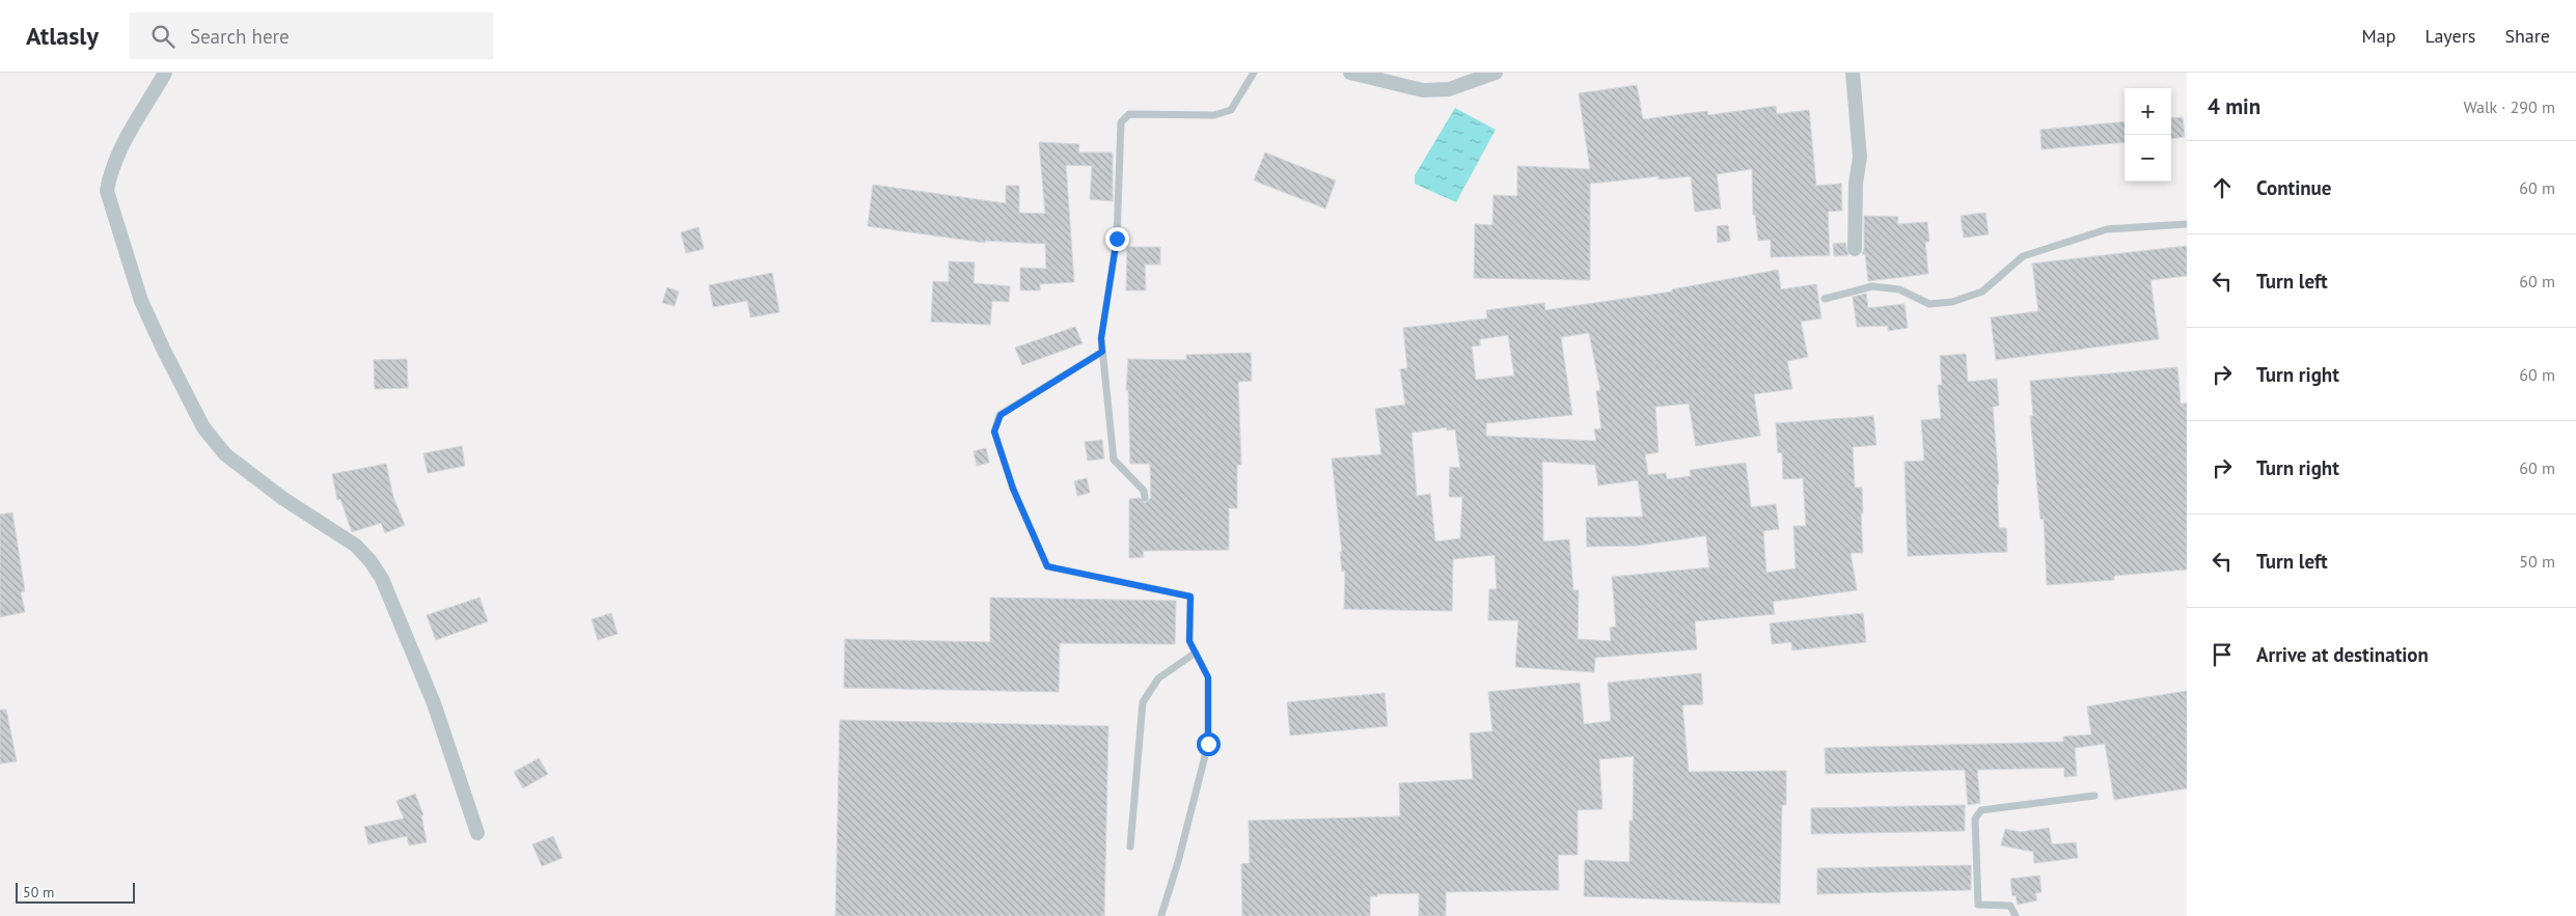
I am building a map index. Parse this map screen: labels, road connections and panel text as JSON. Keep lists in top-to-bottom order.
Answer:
{
  "scale_bar": "50 m",
  "page": {
    "header": "Atlasly",
    "search": "Search here",
    "nav": ["Map", "Layers", "Share"],
    "heading": ["4 min", "Walk · 290 m"],
    "map_buttons": ["+", "−"],
    "list": [
      ["Continue", "60 m"],
      ["Turn left", "60 m"],
      ["Turn right", "60 m"],
      ["Turn right", "60 m"],
      ["Turn left", "50 m"],
      "Arrive at destination"
    ],
    "scale": "50 m"
  }
}
